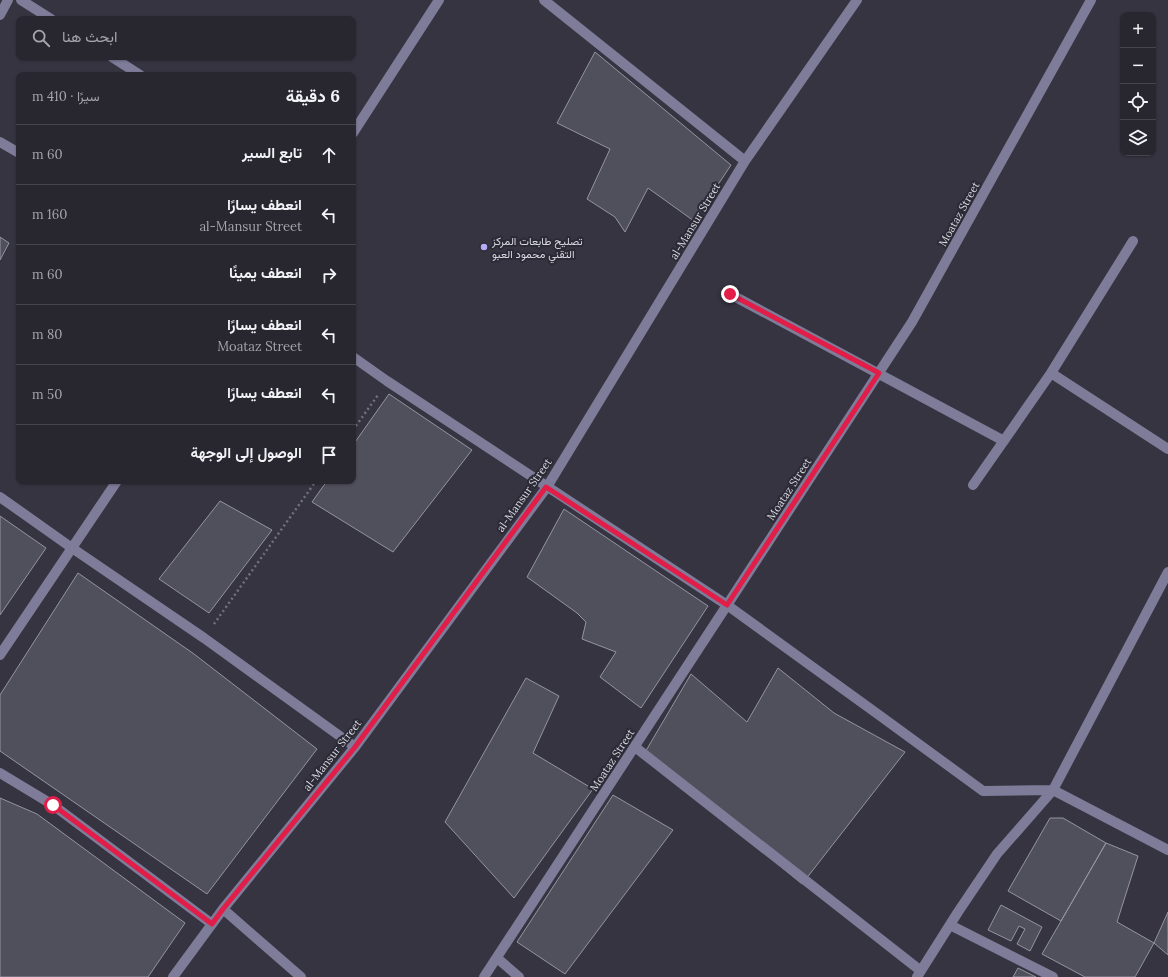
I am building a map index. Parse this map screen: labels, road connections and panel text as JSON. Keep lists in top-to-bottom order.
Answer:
{
  "streets": {
    "street": ["Moataz Street", "al-Mansur Street"]
  },
  "places": ["تصليح طابعات المركز التقني محمود العبو"],
  "page": {
    "map_buttons": ["+", "−"],
    "search": "ابحث هنا",
    "heading": ["6 دقيقة", "سيرًا · 410 m"],
    "list": [
      ["تابع السير", "60 m"],
      ["انعطف يسارًا", "al-Mansur Street", "160 m"],
      ["انعطف يمينًا", "60 m"],
      ["انعطف يسارًا", "Moataz Street", "80 m"],
      ["انعطف يسارًا", "50 m"],
      "الوصول إلى الوجهة"
    ]
  }
}
